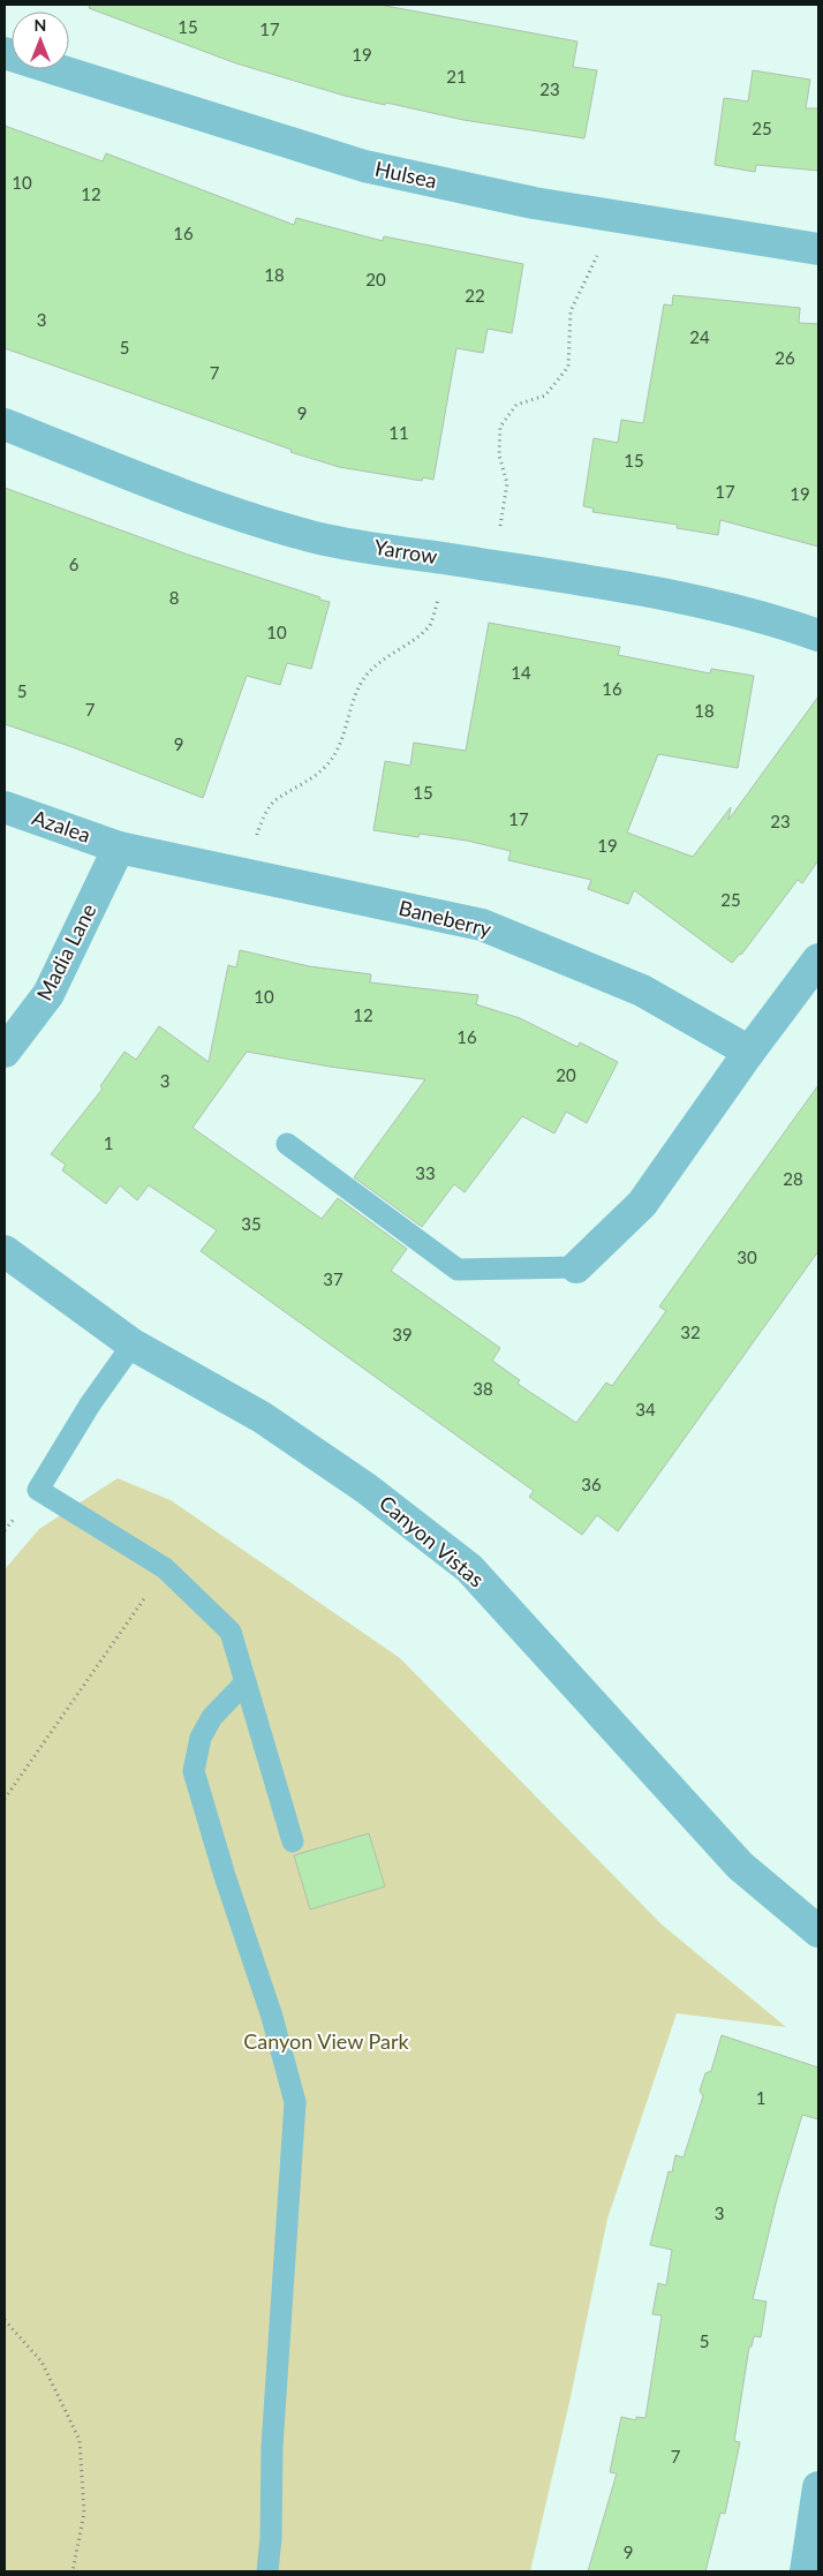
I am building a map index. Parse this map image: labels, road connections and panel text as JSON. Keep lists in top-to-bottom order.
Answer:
{
  "streets": {
    "street": [
      "Hulsea",
      "Yarrow",
      "Azalea",
      "Baneberry",
      "Madia Lane",
      "Canyon Vistas"
    ]
  },
  "crossings": [
    ["Azalea", "Baneberry"],
    ["Azalea", "Madia Lane"],
    ["Baneberry", "Madia Lane"]
  ],
  "parks": ["Canyon View Park"],
  "house_numbers": [
    "15",
    "17",
    "19",
    "21",
    "23",
    "25",
    "10",
    "12",
    "16",
    "18",
    "20",
    "22",
    "3",
    "24",
    "5",
    "26",
    "7",
    "9",
    "11",
    "15",
    "17",
    "19",
    "6",
    "8",
    "10",
    "14",
    "16",
    "5",
    "7",
    "18",
    "9",
    "15",
    "17",
    "23",
    "19",
    "25",
    "10",
    "12",
    "16",
    "20",
    "3",
    "1",
    "33",
    "28",
    "35",
    "30",
    "37",
    "32",
    "39",
    "38",
    "34",
    "36",
    "1",
    "3",
    "5",
    "7",
    "9"
  ],
  "north": "top"
}
